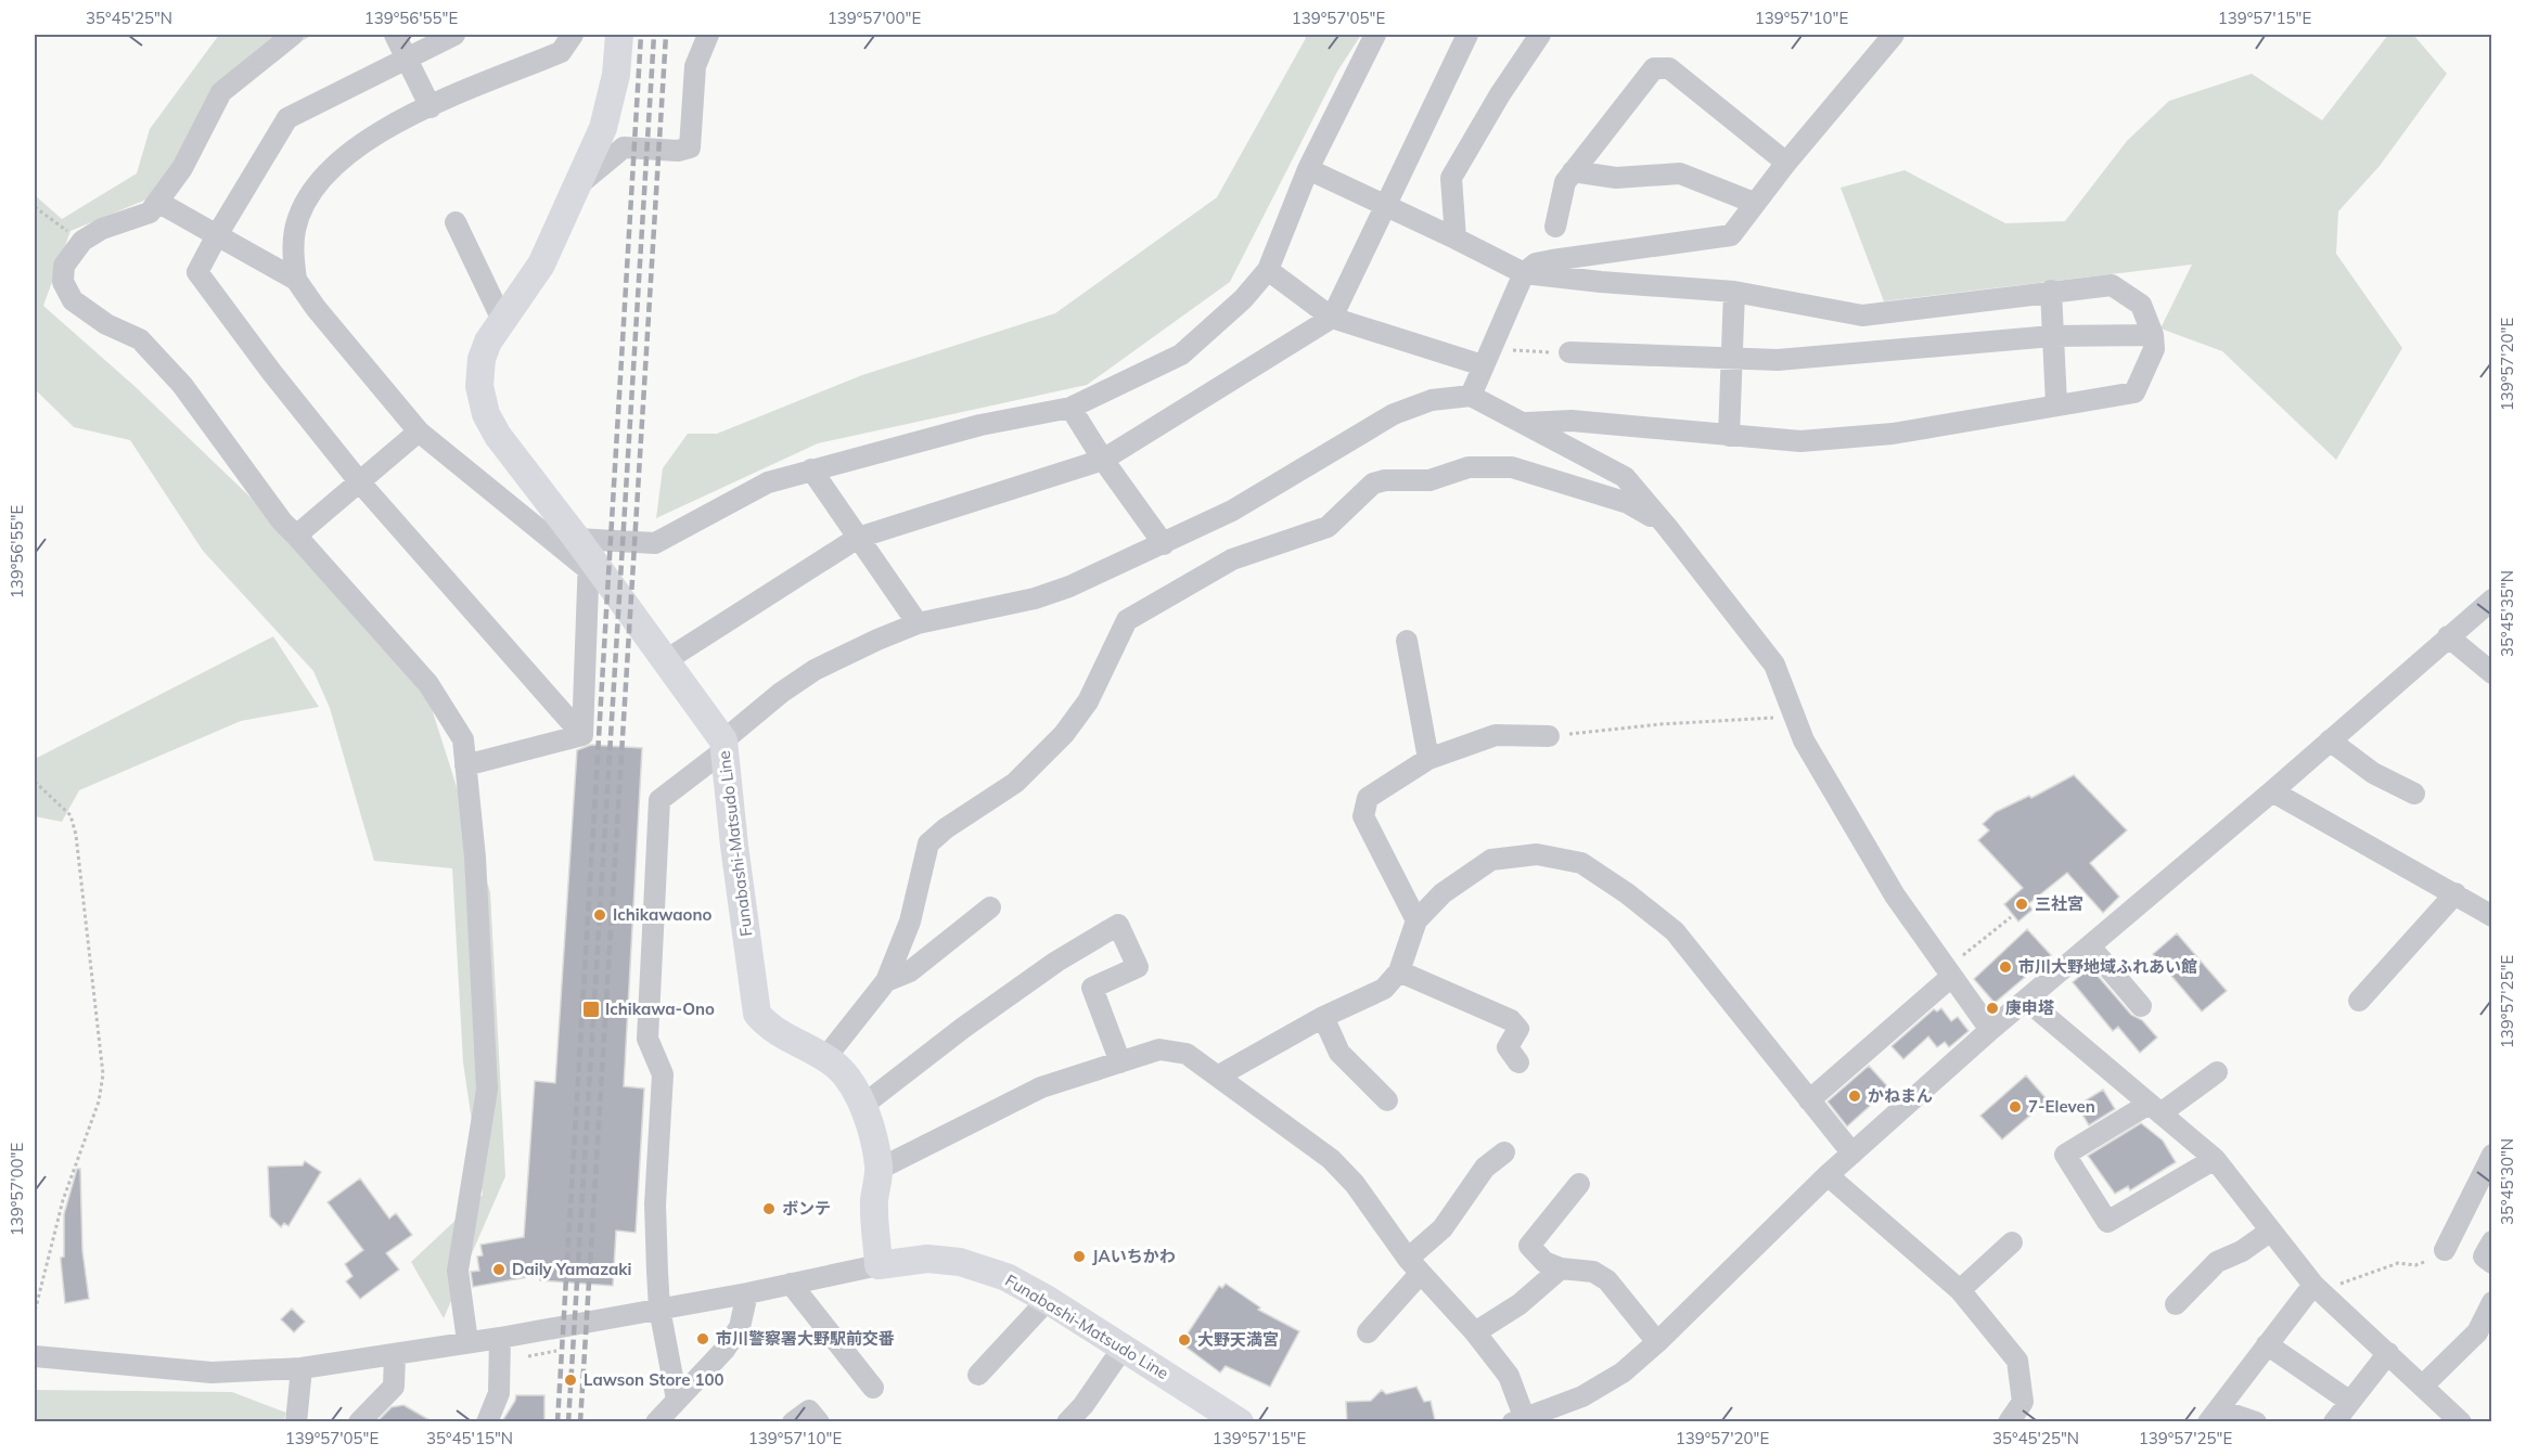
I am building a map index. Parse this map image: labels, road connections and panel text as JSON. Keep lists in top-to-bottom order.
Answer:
{
  "streets": {
    "main road": ["Funabashi-Matsudo Line"]
  },
  "places": {
    "other": [
      "三社宮",
      "Ichikawaono",
      "市川大野地域ふれあい館",
      "庚申塔",
      "かねまん",
      "7-Eleven",
      "ボンテ",
      "JAいちかわ",
      "Daily Yamazaki",
      "市川警察署大野駅前交番",
      "大野天満宮",
      "Lawson Store 100"
    ],
    "transit": ["Ichikawa-Ono"]
  },
  "coordinates": [
    "35°45'25\"N",
    "139°56'55\"E",
    "139°57'00\"E",
    "139°57'05\"E",
    "139°57'10\"E",
    "139°57'15\"E",
    "139°57'20\"E",
    "35°45'35\"N",
    "139°57'25\"E",
    "35°45'30\"N",
    "35°45'15\"N"
  ]
}
